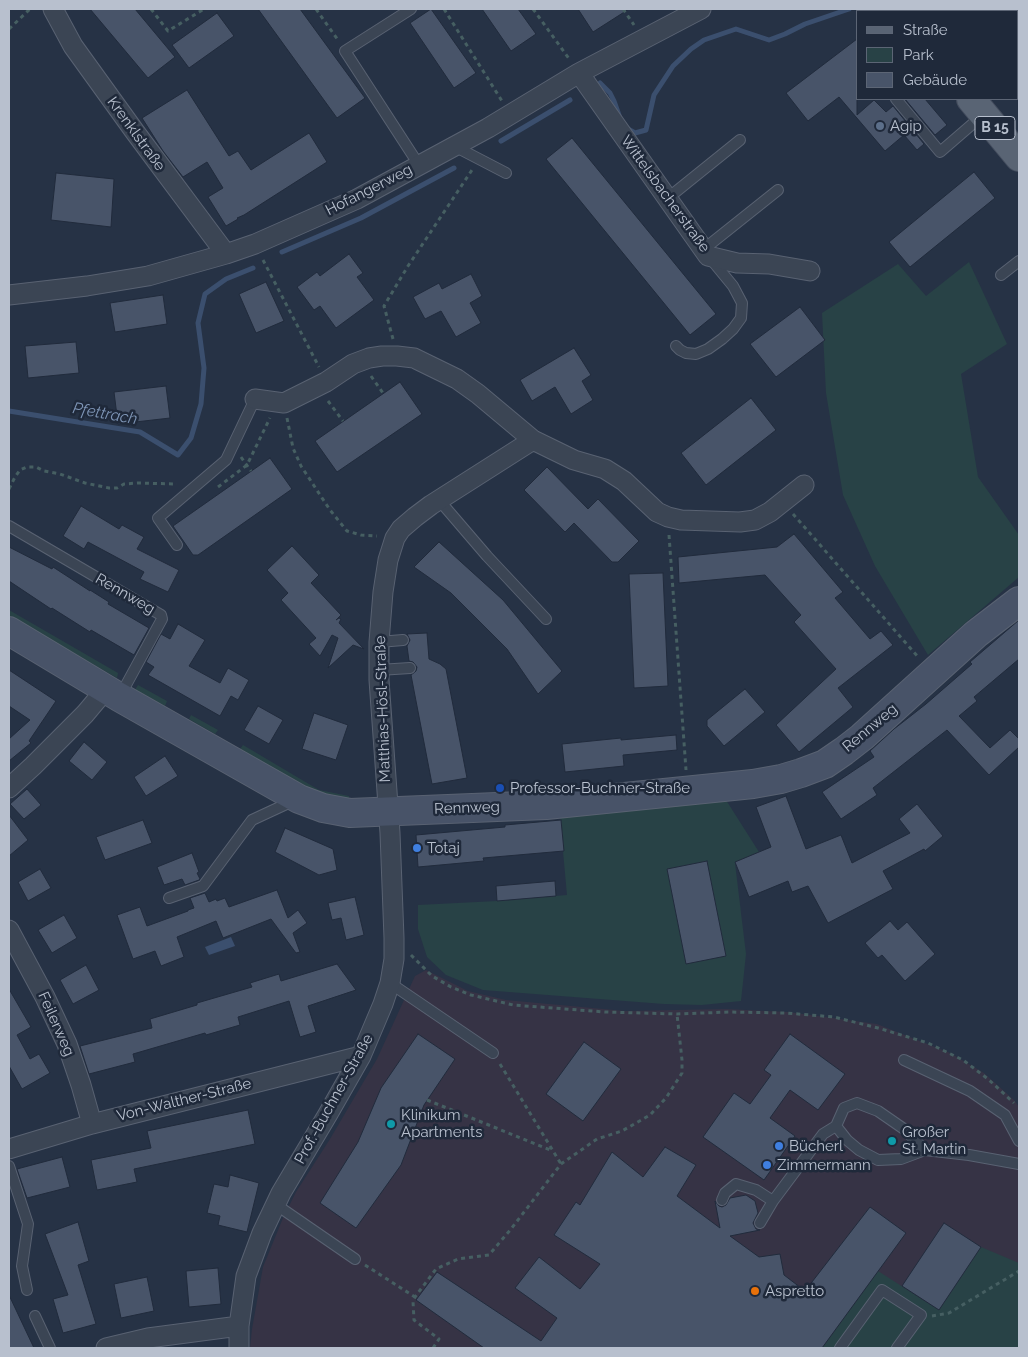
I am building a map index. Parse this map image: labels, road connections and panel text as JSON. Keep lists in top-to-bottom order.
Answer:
{
  "streets": {
    "main road": ["B 15", "Rennweg"],
    "street": [
      "Krenklstraße",
      "Hofangerweg",
      "Wittelsbacherstraße",
      "Matthias-Hösl-Straße",
      "Feilerweg",
      "Prof.-Buchner-Straße",
      "Von-Walther-Straße"
    ]
  },
  "crossings": [
    ["Krenklstraße", "Hofangerweg"],
    ["Hofangerweg", "Wittelsbacherstraße"],
    ["Rennweg", "Matthias-Hösl-Straße"],
    ["Rennweg", "Prof.-Buchner-Straße"],
    ["Matthias-Hösl-Straße", "Prof.-Buchner-Straße"],
    ["Feilerweg", "Von-Walther-Straße"],
    ["Prof.-Buchner-Straße", "Von-Walther-Straße"]
  ],
  "water": ["Pfettrach"],
  "places": [
    "Agip",
    "Professor-Buchner-Straße",
    "Totaj",
    "Klinikum Apartments",
    "Großer St. Martin",
    "Bücherl",
    "Zimmermann",
    "Aspretto"
  ],
  "legend": ["Straße", "Park", "Gebäude"]
}
